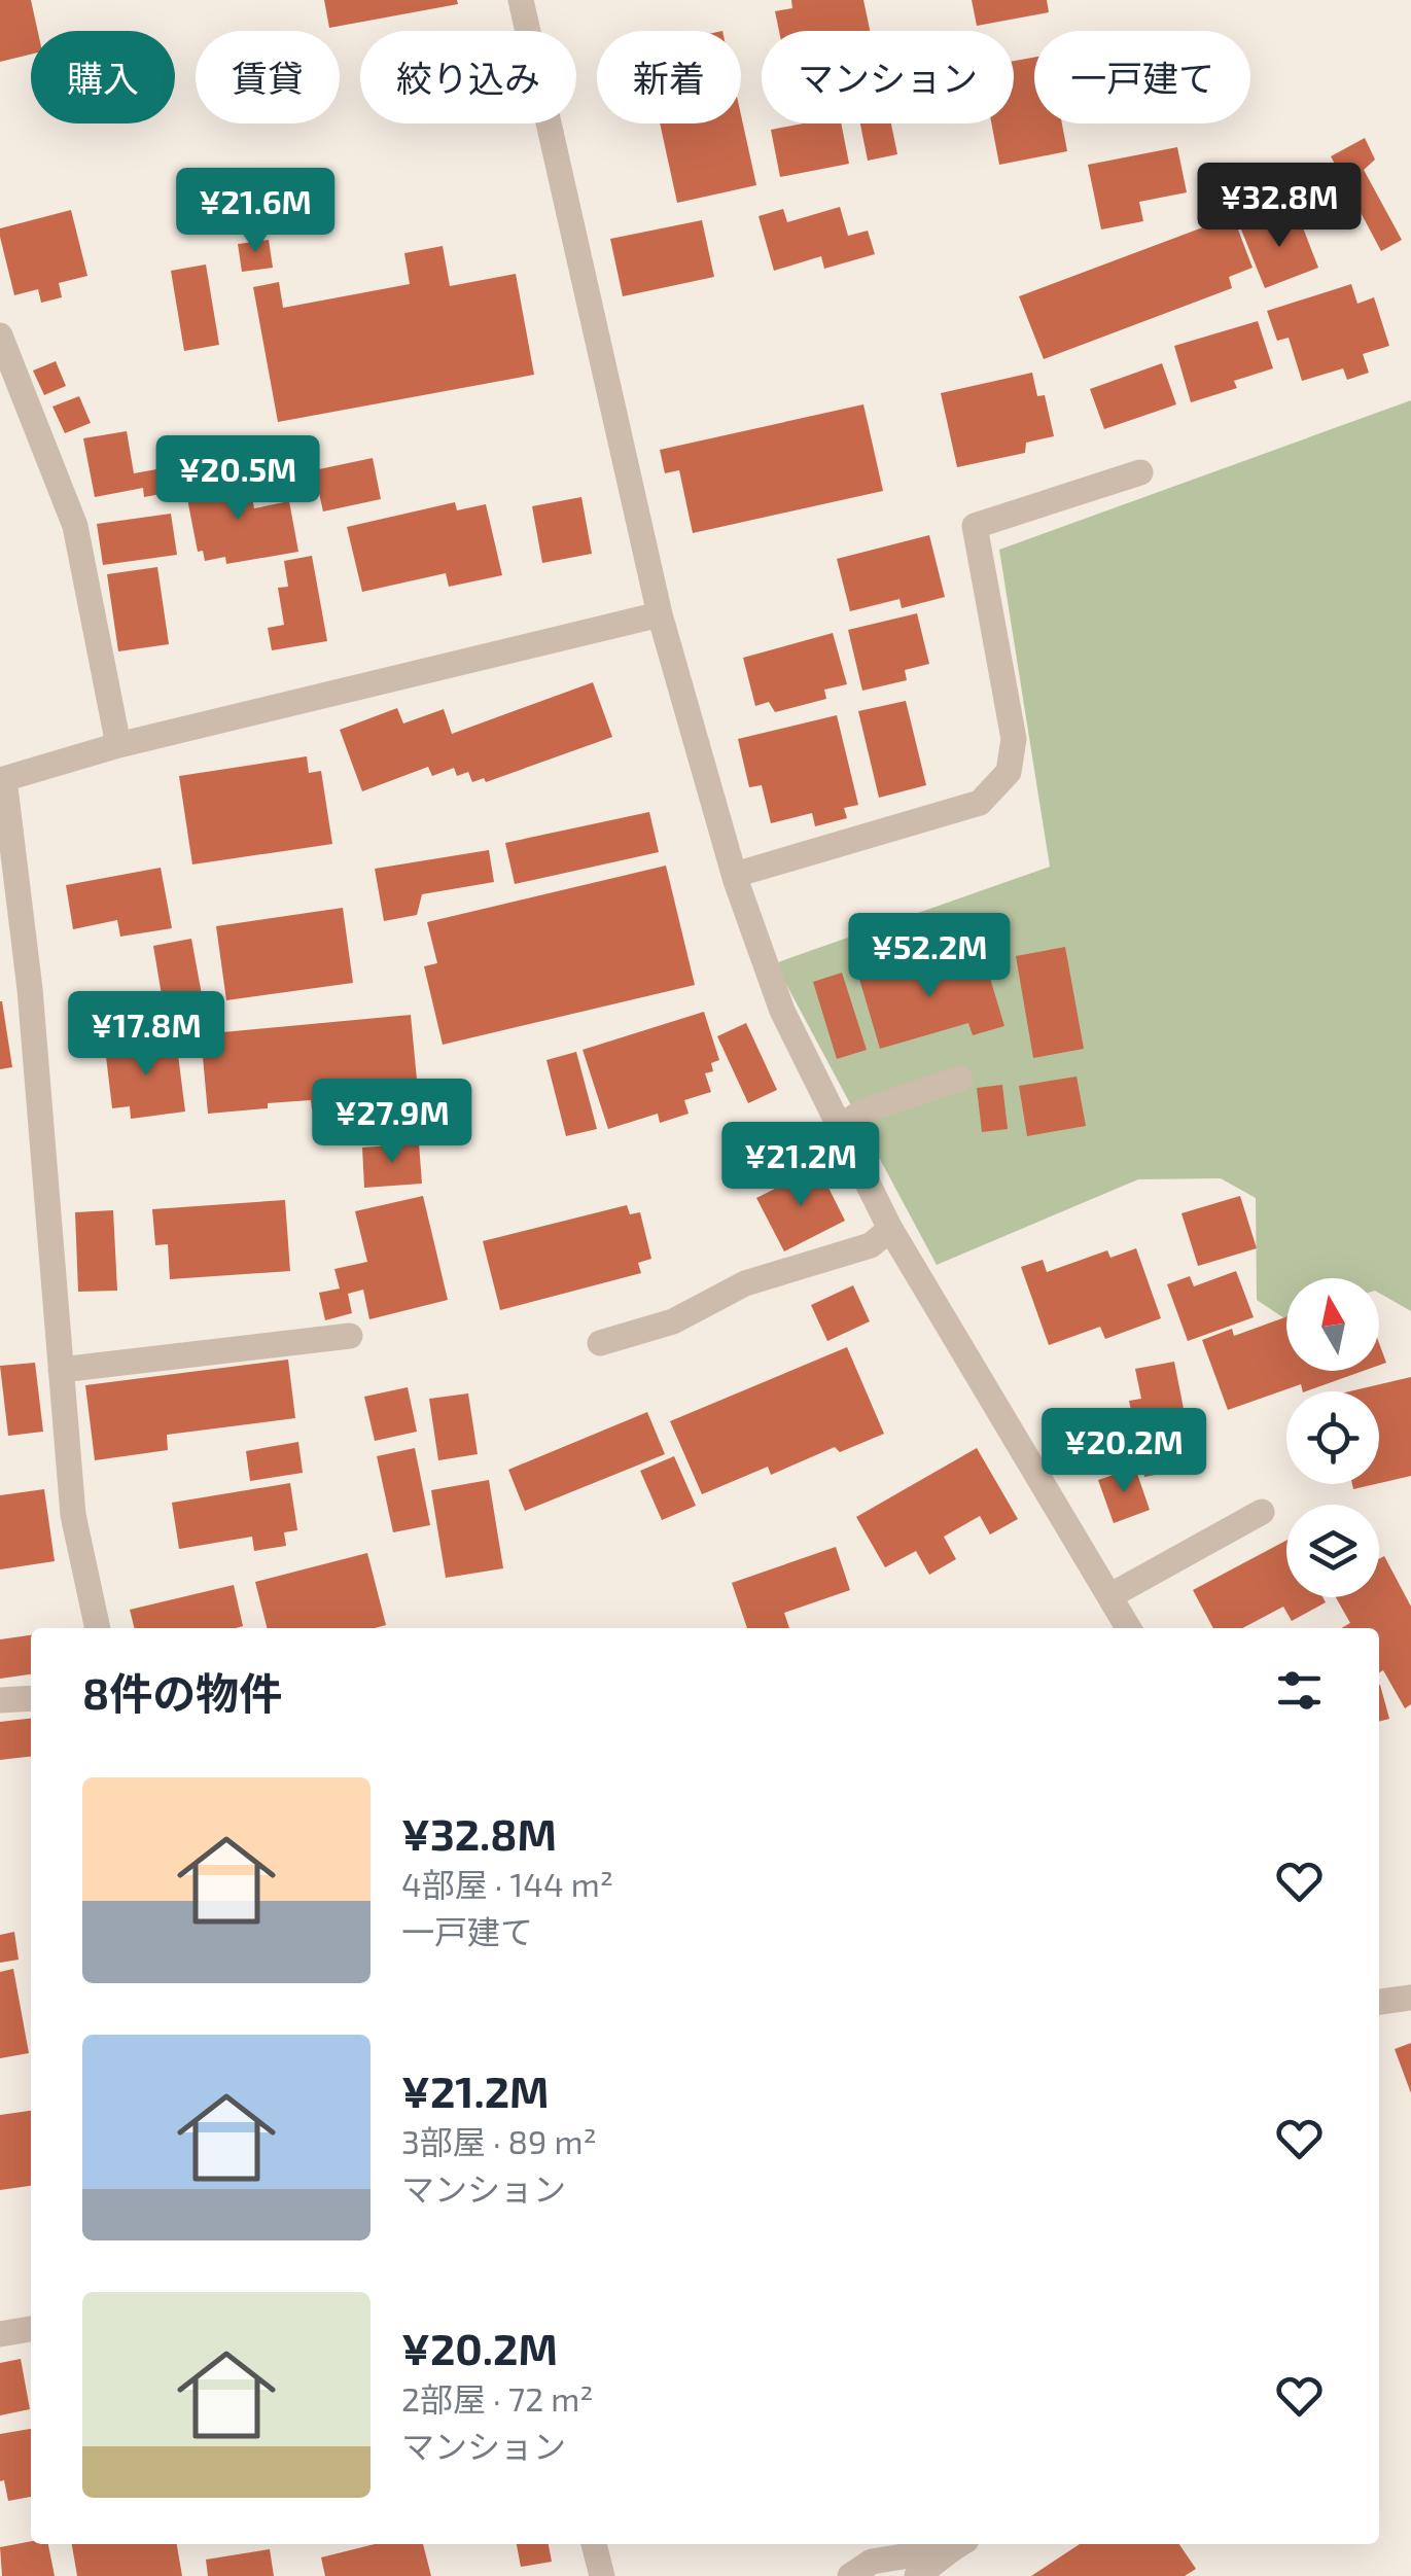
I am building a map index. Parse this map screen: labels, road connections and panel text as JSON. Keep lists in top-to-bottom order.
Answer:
{
  "north": "top",
  "page": {
    "chip": [
      "購入",
      "賃貸",
      "絞り込み",
      "新着",
      "マンション",
      "一戸建て"
    ],
    "price": [
      "¥32.8M",
      "¥21.6M",
      "¥20.5M",
      "¥52.2M",
      "¥17.8M",
      "¥27.9M",
      "¥21.2M",
      "¥20.2M"
    ],
    "heading": "8件の物件",
    "list": [
      {
        "name": "¥32.8M",
        "note": "4部屋 · 144 m² · 一戸建て"
      },
      {
        "name": "¥21.2M",
        "note": "3部屋 · 89 m² · マンション"
      },
      {
        "name": "¥20.2M",
        "note": "2部屋 · 72 m² · マンション"
      }
    ]
  }
}
